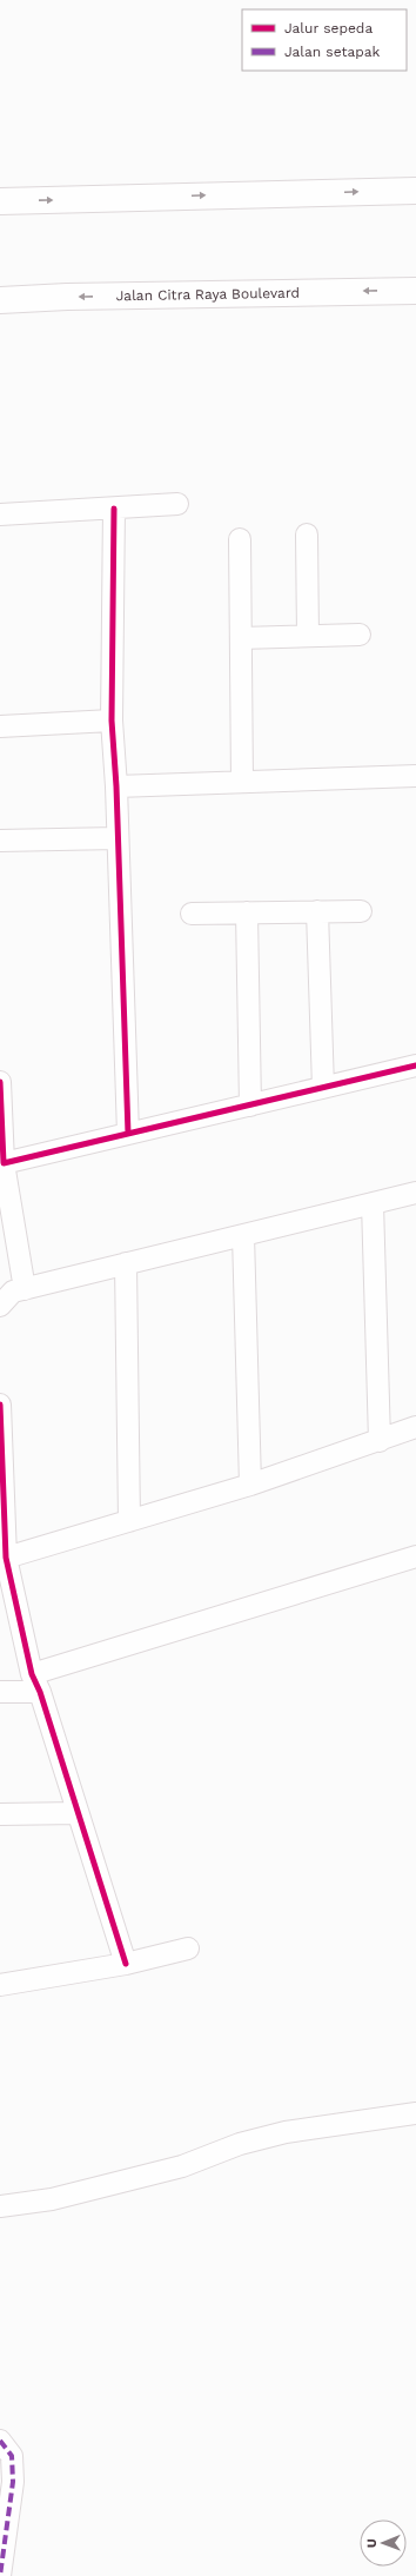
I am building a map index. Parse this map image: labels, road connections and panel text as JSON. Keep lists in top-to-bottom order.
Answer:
{
  "streets": {
    "main road": ["Jalan Citra Raya Boulevard"]
  },
  "legend": ["Jalur sepeda", "Jalan setapak"],
  "north": "left"
}
